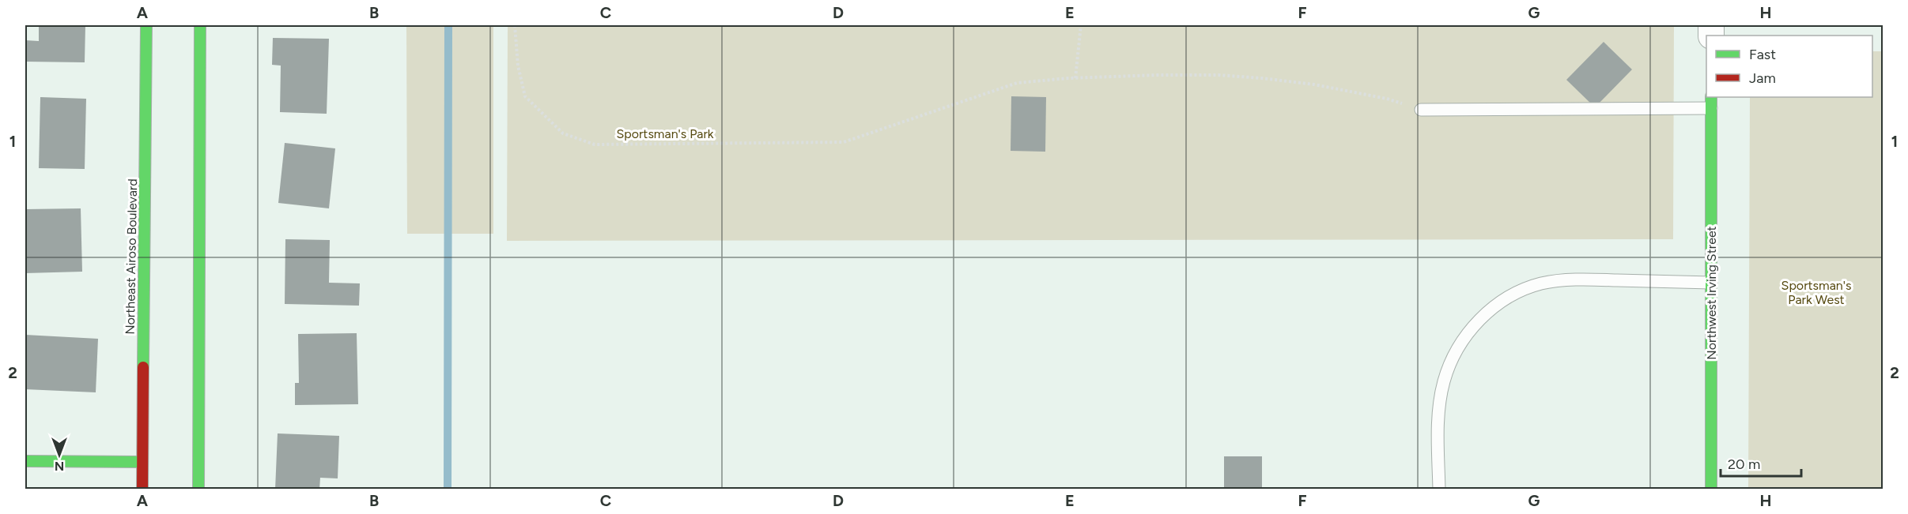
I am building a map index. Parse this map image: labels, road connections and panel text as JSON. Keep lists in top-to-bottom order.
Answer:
{
  "streets": {
    "main road": ["Northeast Airoso Boulevard", "Northwest Irving Street"]
  },
  "parks": ["Sportsman's Park", "Sportsman's Park West"],
  "legend": ["Fast", "Jam"],
  "scale_bar": "20 m",
  "north": "bottom",
  "grid": {
    "columns": [
      "A",
      "B",
      "C",
      "D",
      "E",
      "F",
      "G",
      "H"
    ],
    "rows": ["1", "2"]
  }
}
